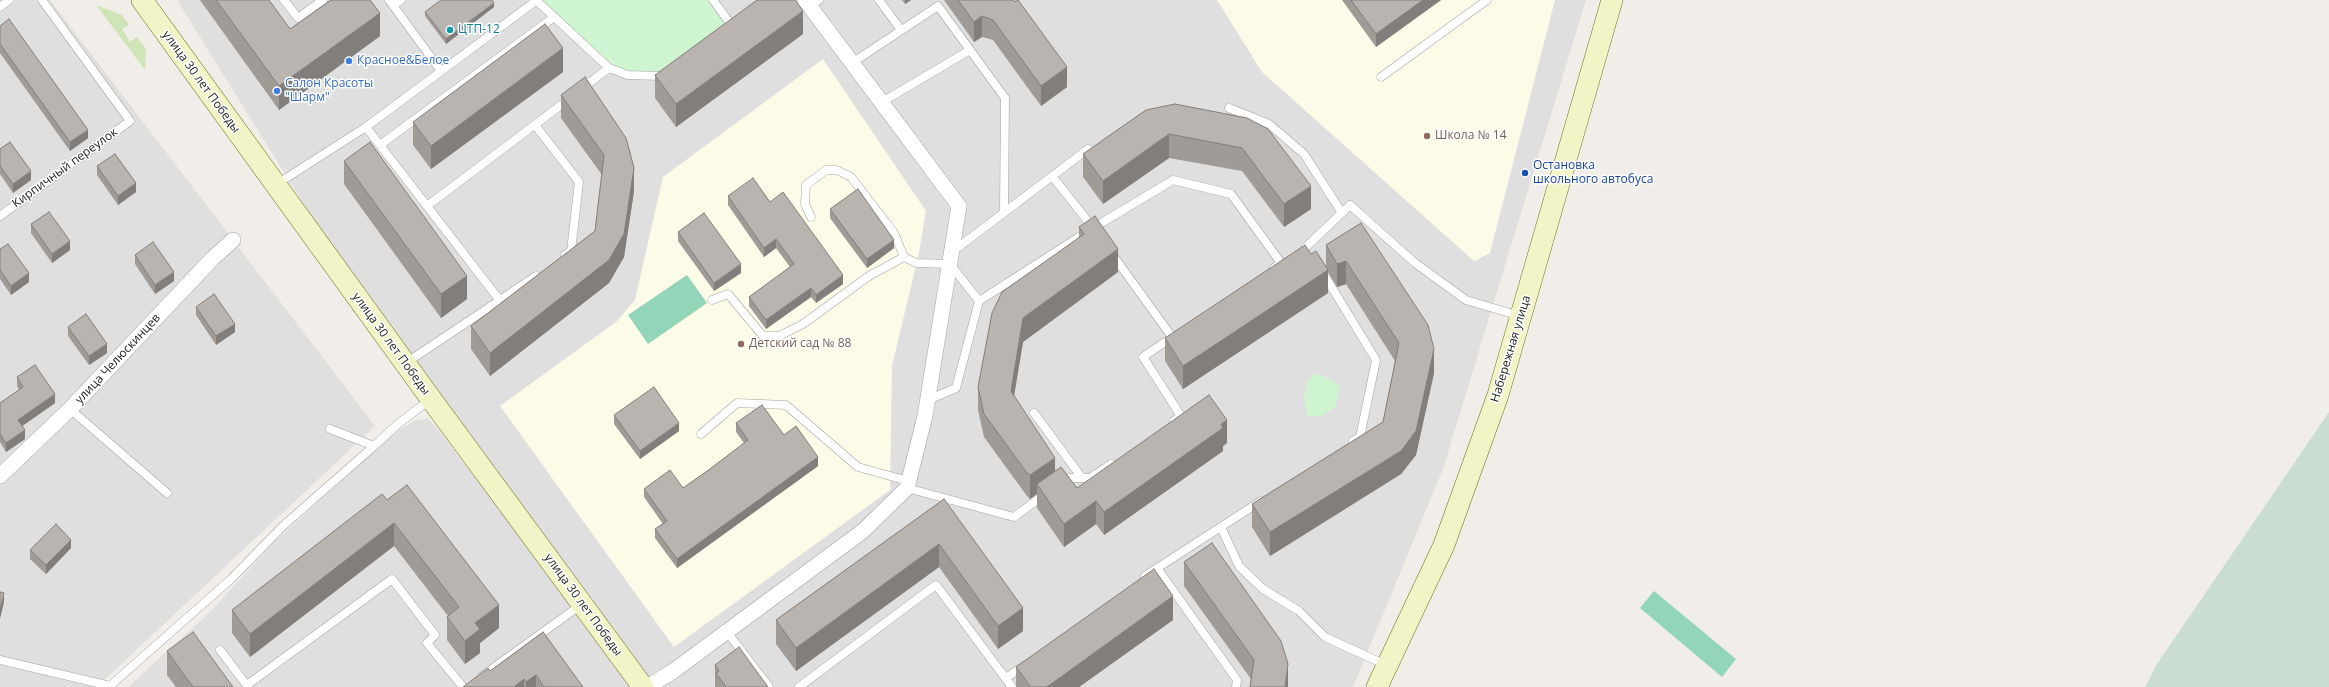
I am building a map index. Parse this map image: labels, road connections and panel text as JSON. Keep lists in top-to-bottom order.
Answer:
{
  "streets": {
    "street": ["улица 30 лет Победы", "Набережная улица", "улица Челюскинцев"],
    "lane": ["Кирпичный переулок"]
  },
  "places": [
    "ЦТП-12",
    "Красное&Белое",
    "Салон Красоты \"Шарм\"",
    "Школа № 14",
    "Остановка школьного автобуса",
    "Детский сад № 88"
  ]
}
